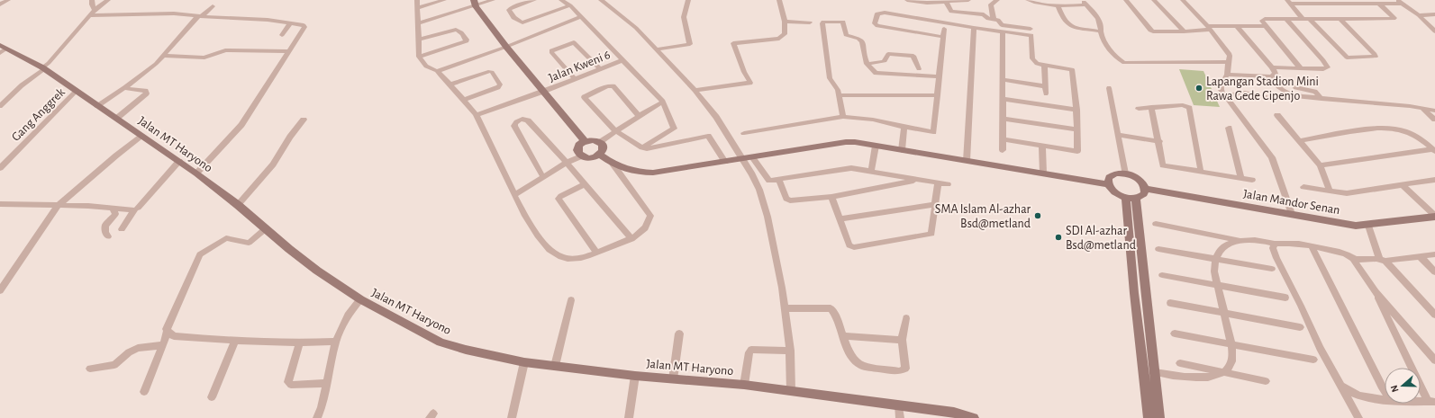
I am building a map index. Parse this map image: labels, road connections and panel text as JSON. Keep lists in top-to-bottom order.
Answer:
{
  "streets": {
    "street": [
      "Jalan Kweni 6",
      "Gang Anggrek",
      "Jalan MT Haryono",
      "Jalan Mandor Senan"
    ]
  },
  "crossings": [
    ["Gang Anggrek", "Jalan MT Haryono"]
  ],
  "places": ["Lapangan Stadion Mini Rawa Gede Cipenjo", "SMA Islam Al-azhar Bsd@metland", "SDI Al-azhar Bsd@metland"],
  "north": "left"
}
